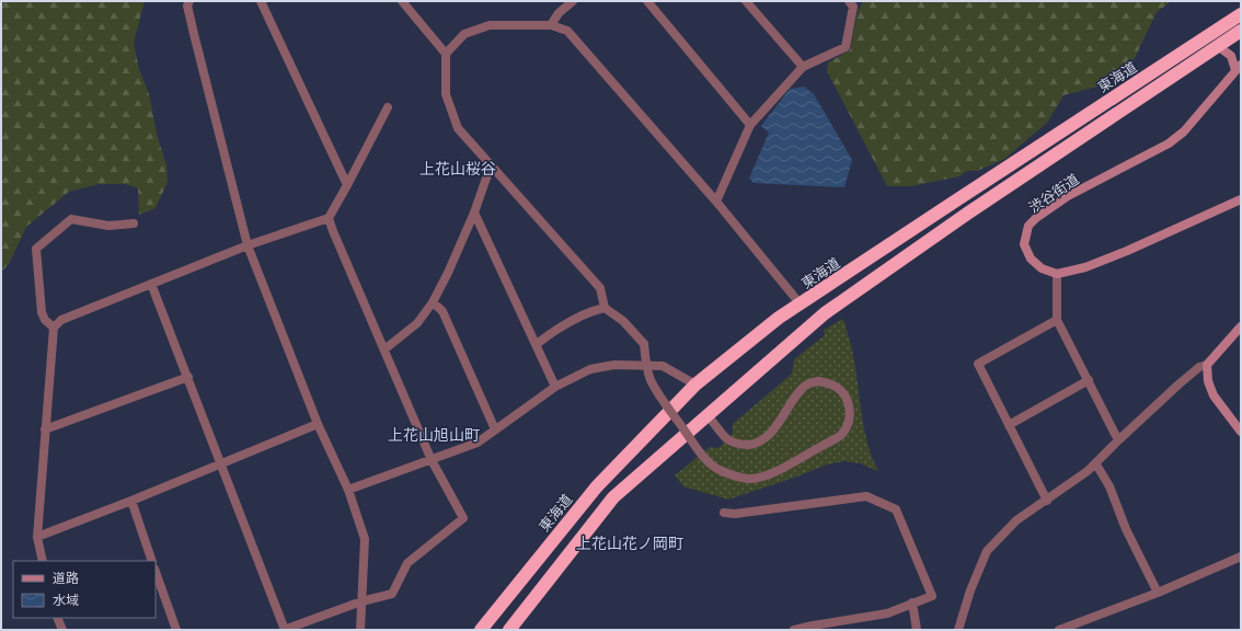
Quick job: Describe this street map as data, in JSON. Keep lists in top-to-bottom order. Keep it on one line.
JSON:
{"streets":{"highway":["東海道"],"main road":["渋谷街道"]},"districts":["上花山桜谷","上花山旭山町","上花山花ノ岡町"],"legend":["道路","水域"]}
